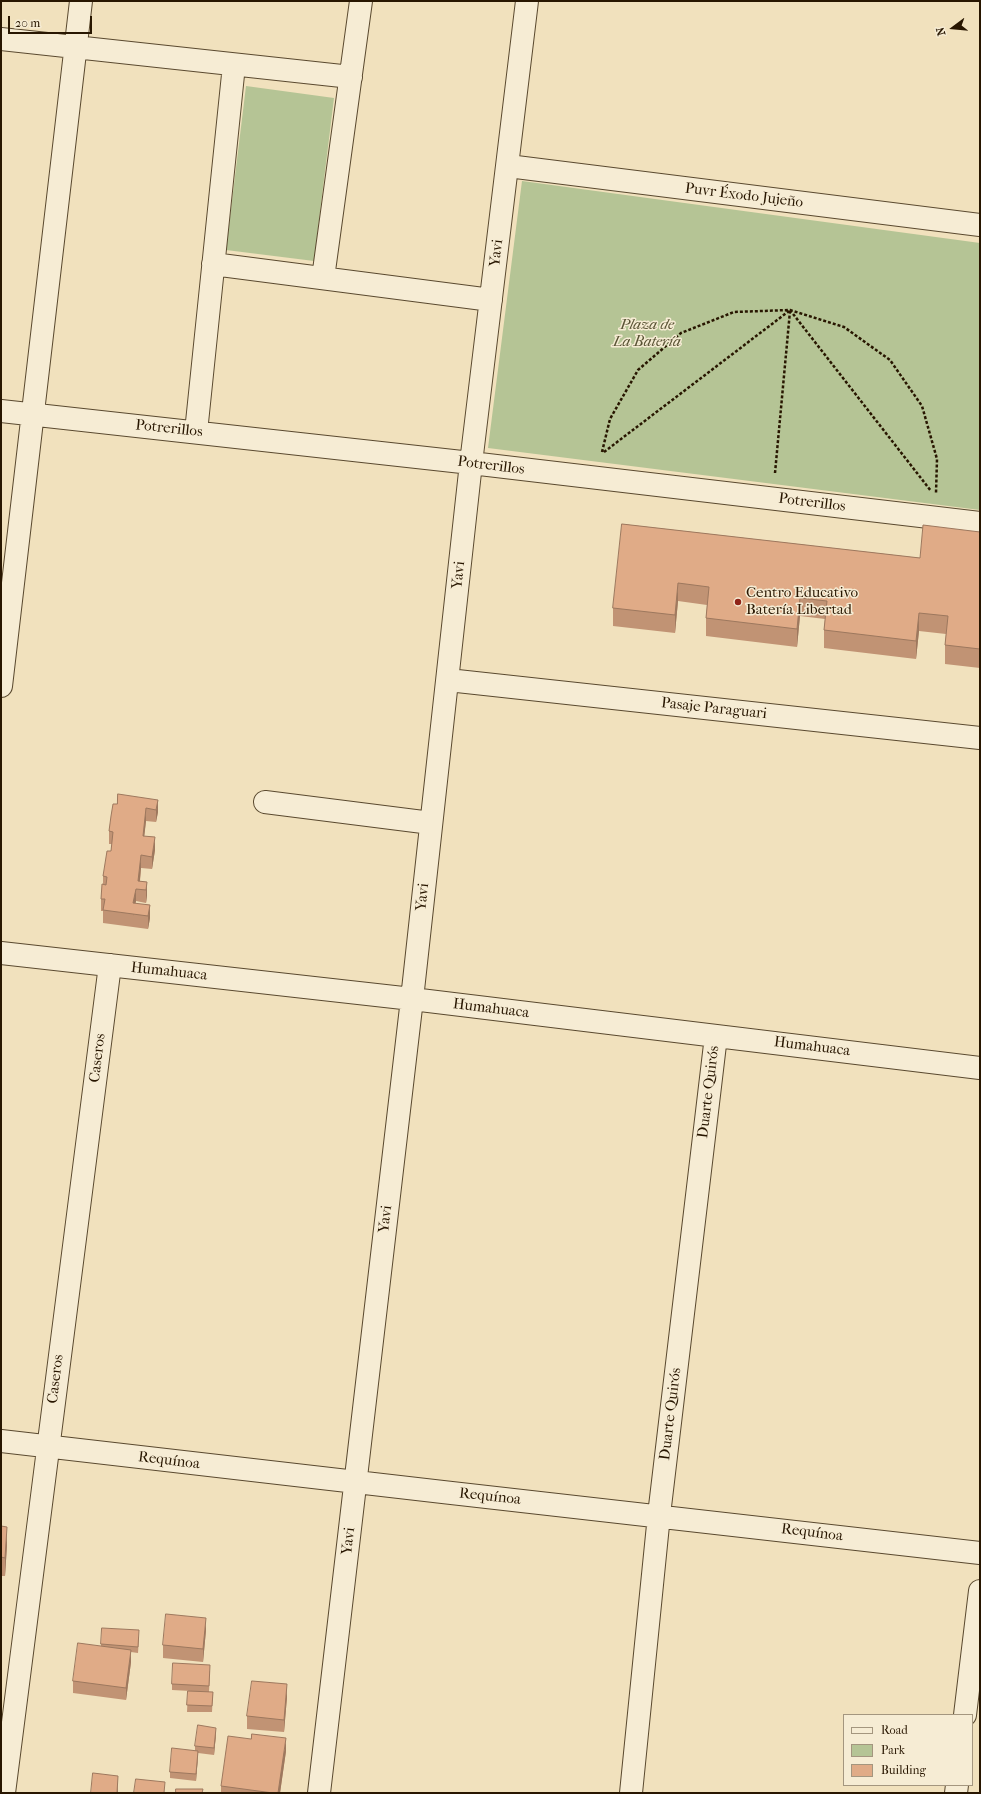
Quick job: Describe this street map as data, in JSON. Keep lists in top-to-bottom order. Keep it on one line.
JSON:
{"streets":{"street":["Puvr Éxodo Jujeño","Yavi","Potrerillos","Pasaje Paraguari","Humahuaca","Caseros","Duarte Quirós","Requínoa"]},"crossings":[["Puvr Éxodo Jujeño","Yavi"],["Yavi","Potrerillos"],["Yavi","Pasaje Paraguari"],["Yavi","Humahuaca"],["Yavi","Requínoa"],["Humahuaca","Caseros"],["Humahuaca","Duarte Quirós"],["Caseros","Requínoa"],["Duarte Quirós","Requínoa"]],"parks":["Plaza de La Batería"],"places":["Centro Educativo Batería Libertad"],"legend":["Road","Park","Building"],"scale_bar":"20 m","north":"left"}
